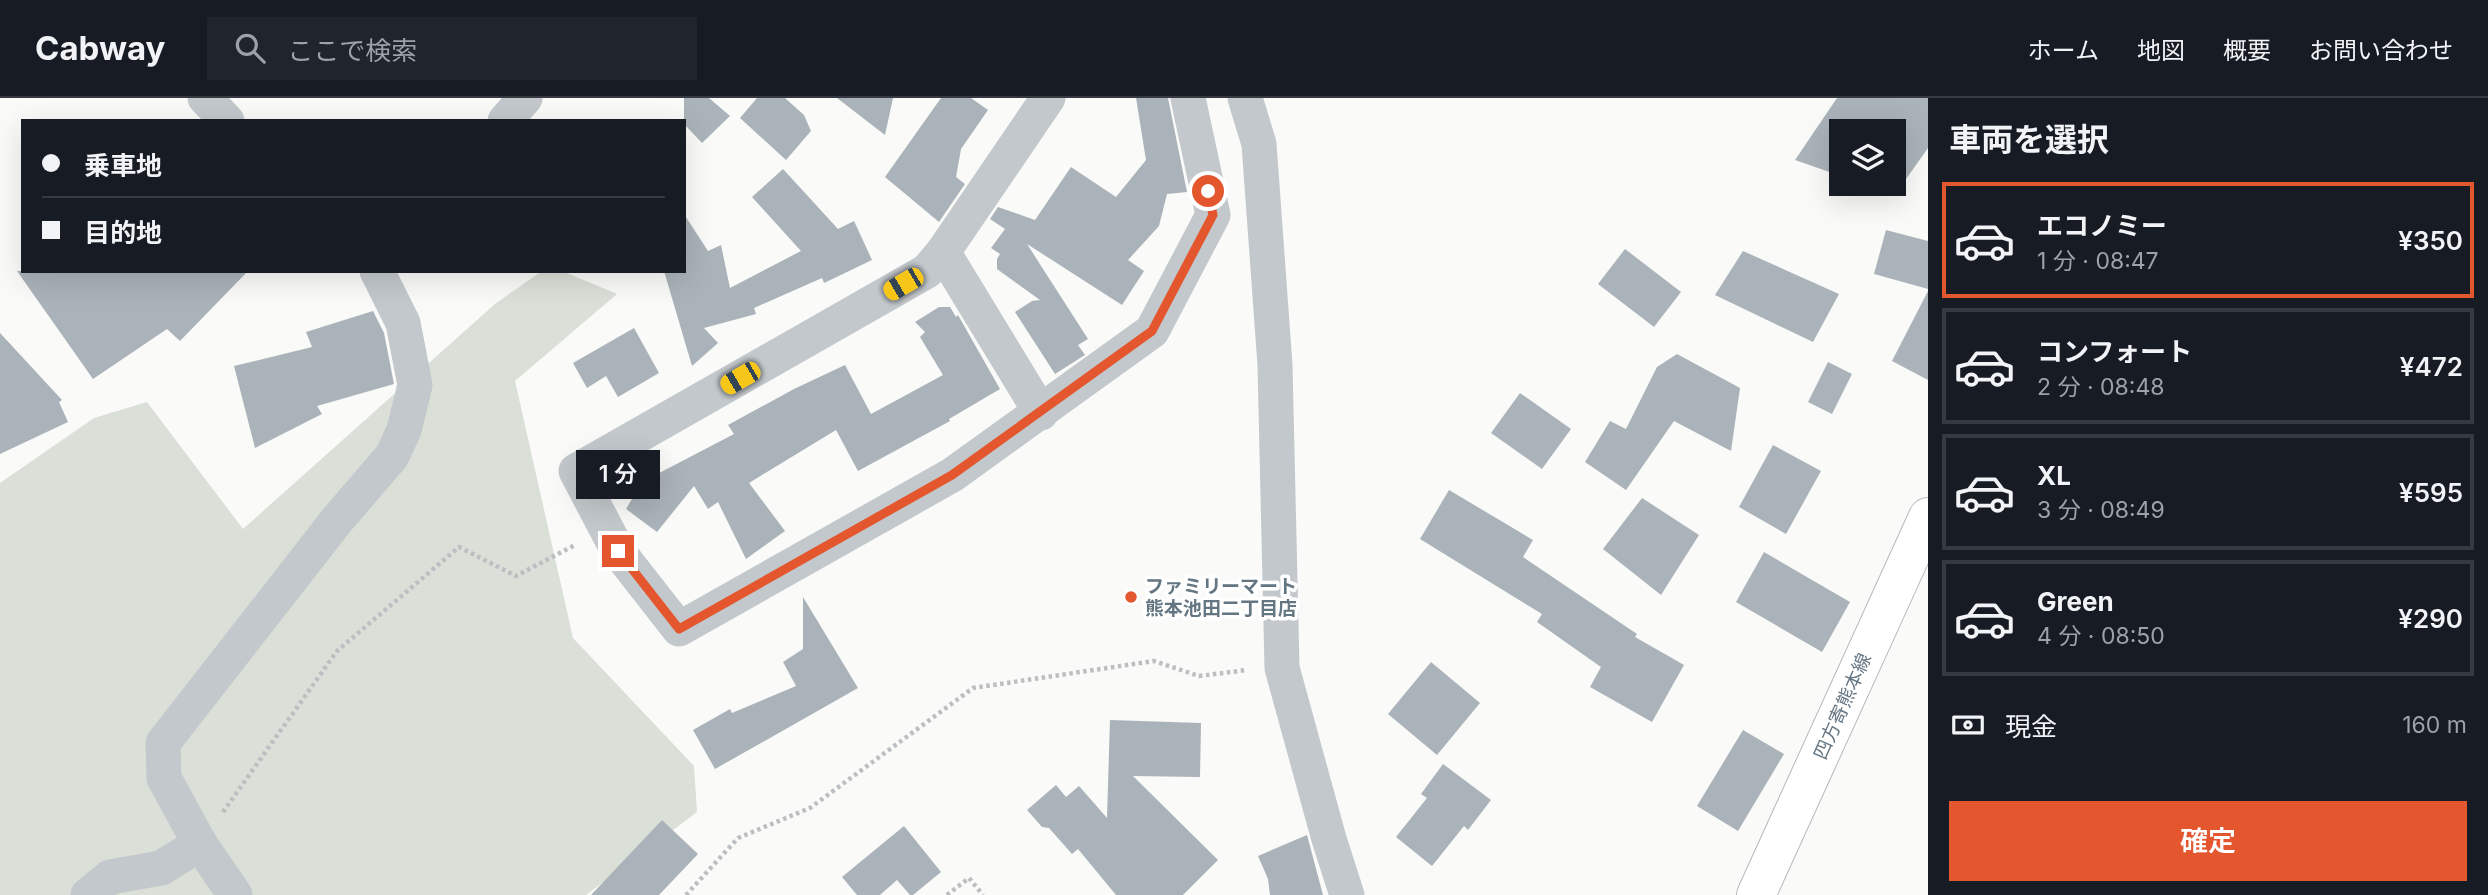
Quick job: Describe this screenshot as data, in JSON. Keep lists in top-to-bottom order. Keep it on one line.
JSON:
{"streets":{"main road":["四方寄熊本線"]},"places":["ファミリーマート 熊本池田二丁目店"],"page":{"header":"Cabway","search":"ここで検索","nav":["ホーム","地図","概要","お問い合わせ"],"heading":"車両を選択","banner":["乗車地","目的地"],"list":[{"name":"エコノミー","note":"1 分 · 08:47","value":"¥350"},{"name":"コンフォート","note":"2 分 · 08:48","value":"¥472"},{"name":"XL","note":"3 分 · 08:49","value":"¥595"},{"name":"Green","note":"4 分 · 08:50","value":"¥290"}],"bubble":"1 分","pay":["現金","160 m"],"buttons":"確定"}}
